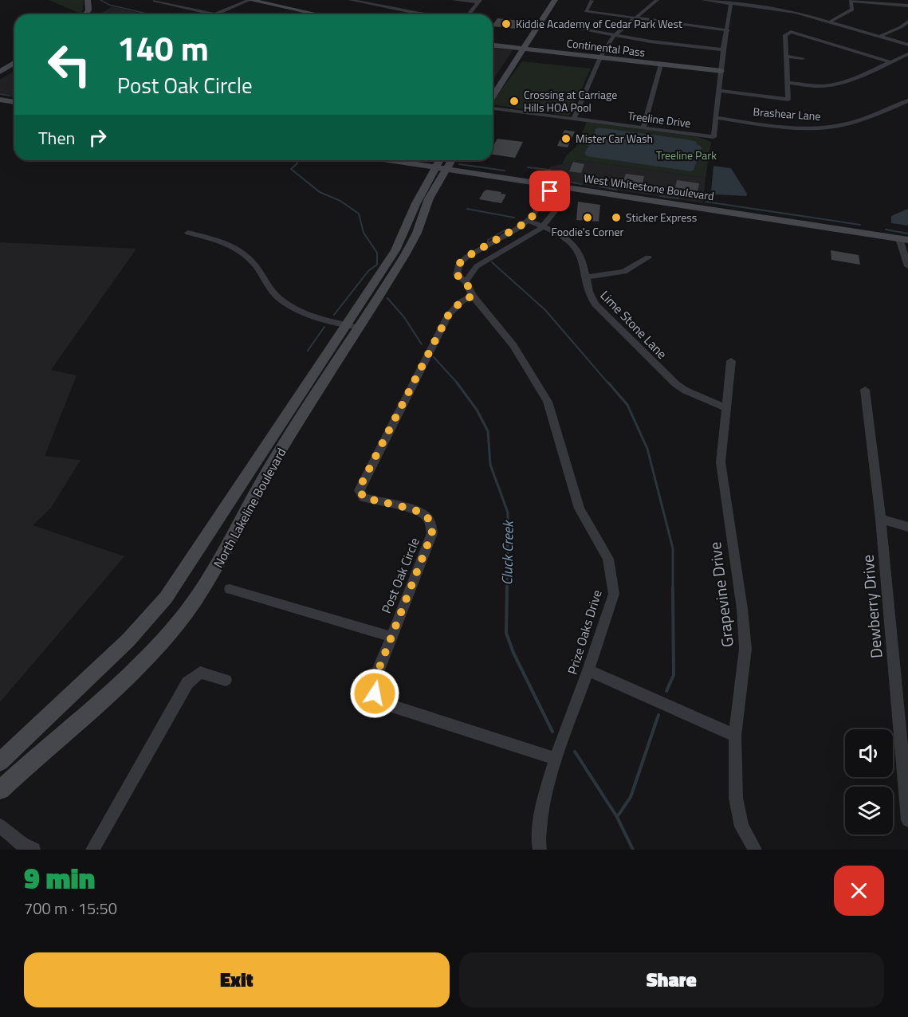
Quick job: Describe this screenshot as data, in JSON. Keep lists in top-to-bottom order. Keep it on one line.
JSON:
{"streets":{"main road":["Continental Pass","West Whitestone Boulevard","North Lakeline Boulevard"],"street":["Brashear Lane","Treeline Drive","Lime Stone Lane","Post Oak Circle","Grapevine Drive","Dewberry Drive","Prize Oaks Drive"]},"crossings":[["Brashear Lane","Treeline Drive"],["West Whitestone Boulevard","North Lakeline Boulevard"],["West Whitestone Boulevard","Prize Oaks Drive"],["Lime Stone Lane","Grapevine Drive"],["Lime Stone Lane","Prize Oaks Drive"],["Post Oak Circle","Prize Oaks Drive"]],"water":["Cluck Creek"],"parks":["Treeline Park"],"places":["Kiddie Academy of Cedar Park West","Crossing at Carriage Hills HOA Pool","Mister Car Wash","Foodie's Corner","Sticker Express"],"page":{"turn":["140 m","Post Oak Circle"],"then":"Then","heading":["9 min","700 m · 15:50"],"buttons":["Exit","Share"]}}
